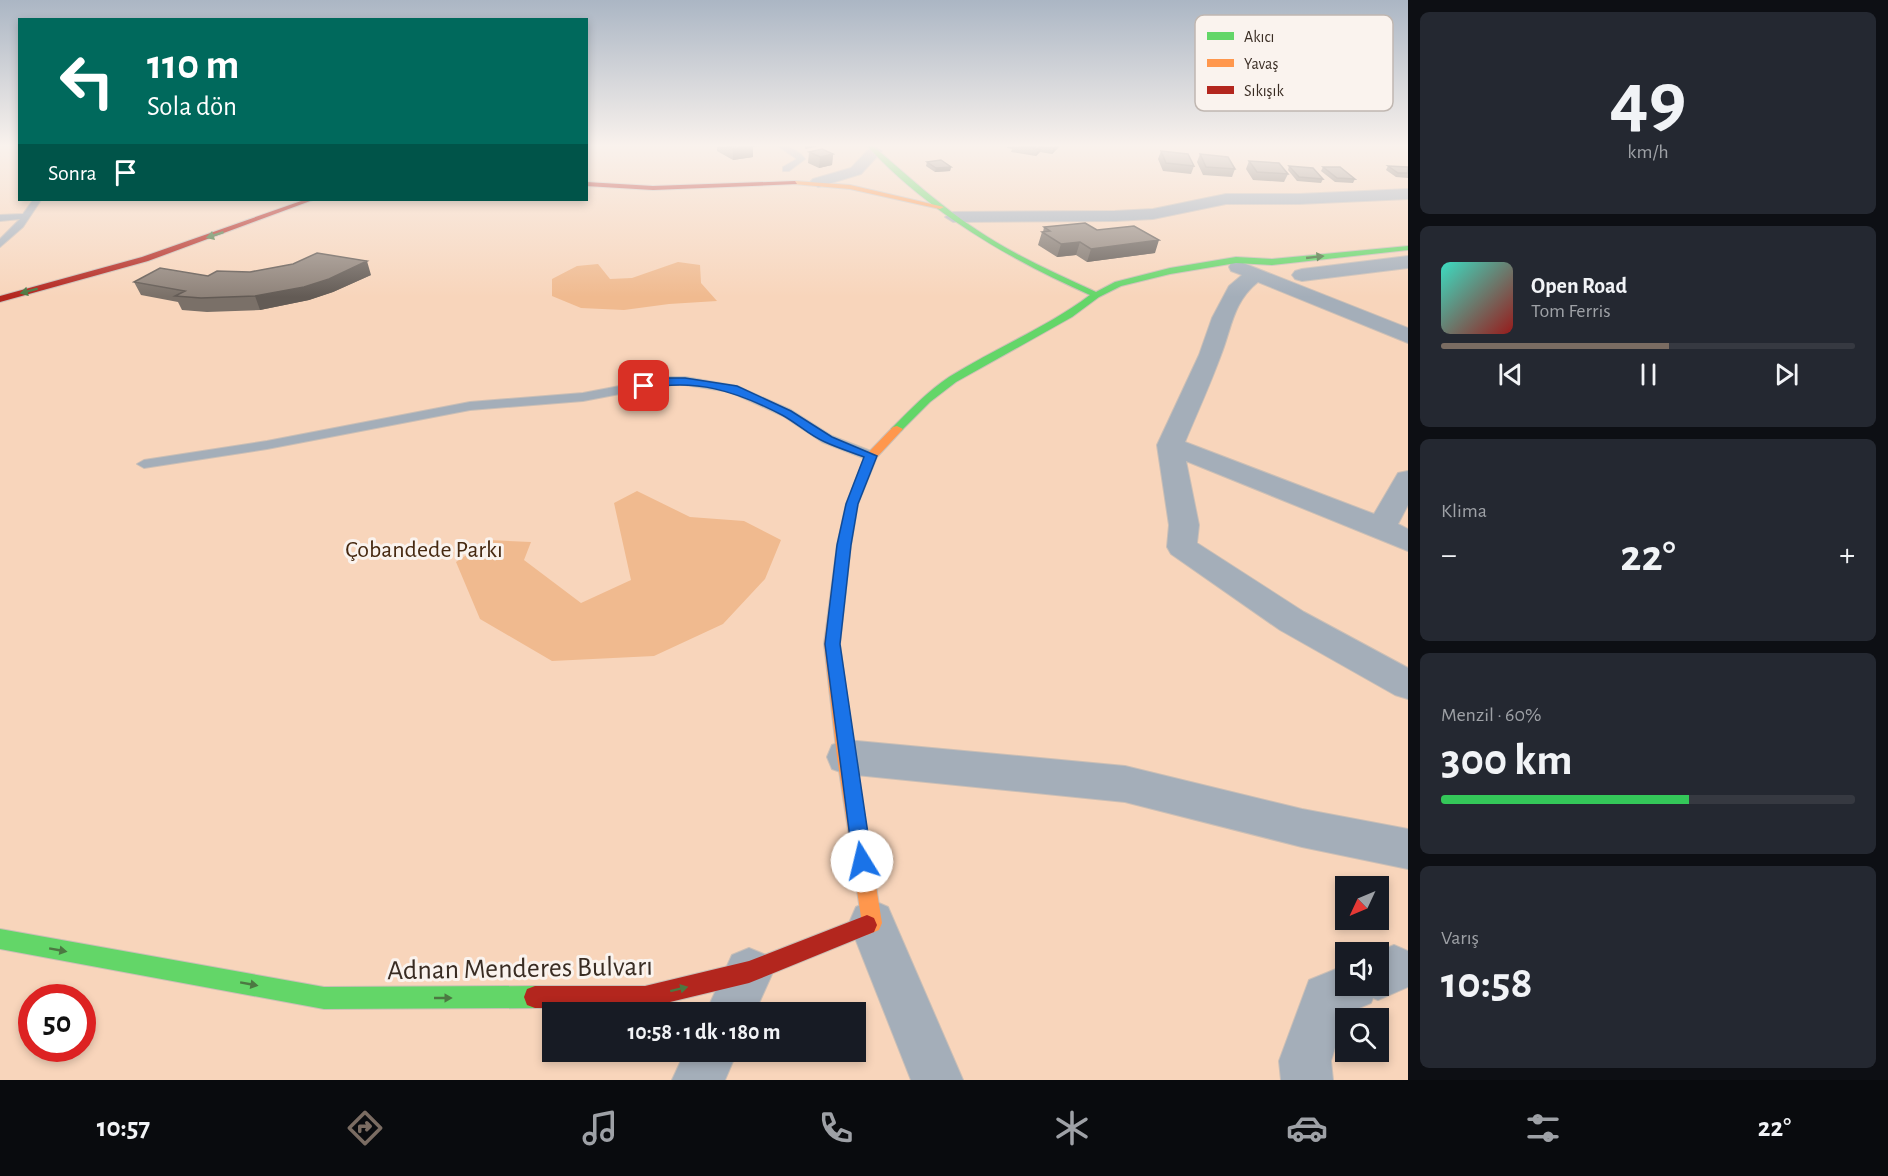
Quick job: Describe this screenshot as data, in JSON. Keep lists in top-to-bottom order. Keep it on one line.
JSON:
{"streets":{"main road":["Adnan Menderes Bulvarı"]},"one_way":["Adnan Menderes Bulvarı"],"parks":["Çobandede Parkı"],"legend":["Akıcı","Yavaş","Sıkışık"],"north":"bottom left","page":{"tile":[["49","km/h"],"Klima",["Menzil · 60%","300 km"],["Varış","10:58"]],"turn":["110 m","Sola dön"],"then":"Sonra","song":["Open Road","Tom Ferris"],"heat":["−","22°","+"],"limit":"50","trip":"10:58 · 1 dk · 180 m","tabs":["10:57","22°"]}}
